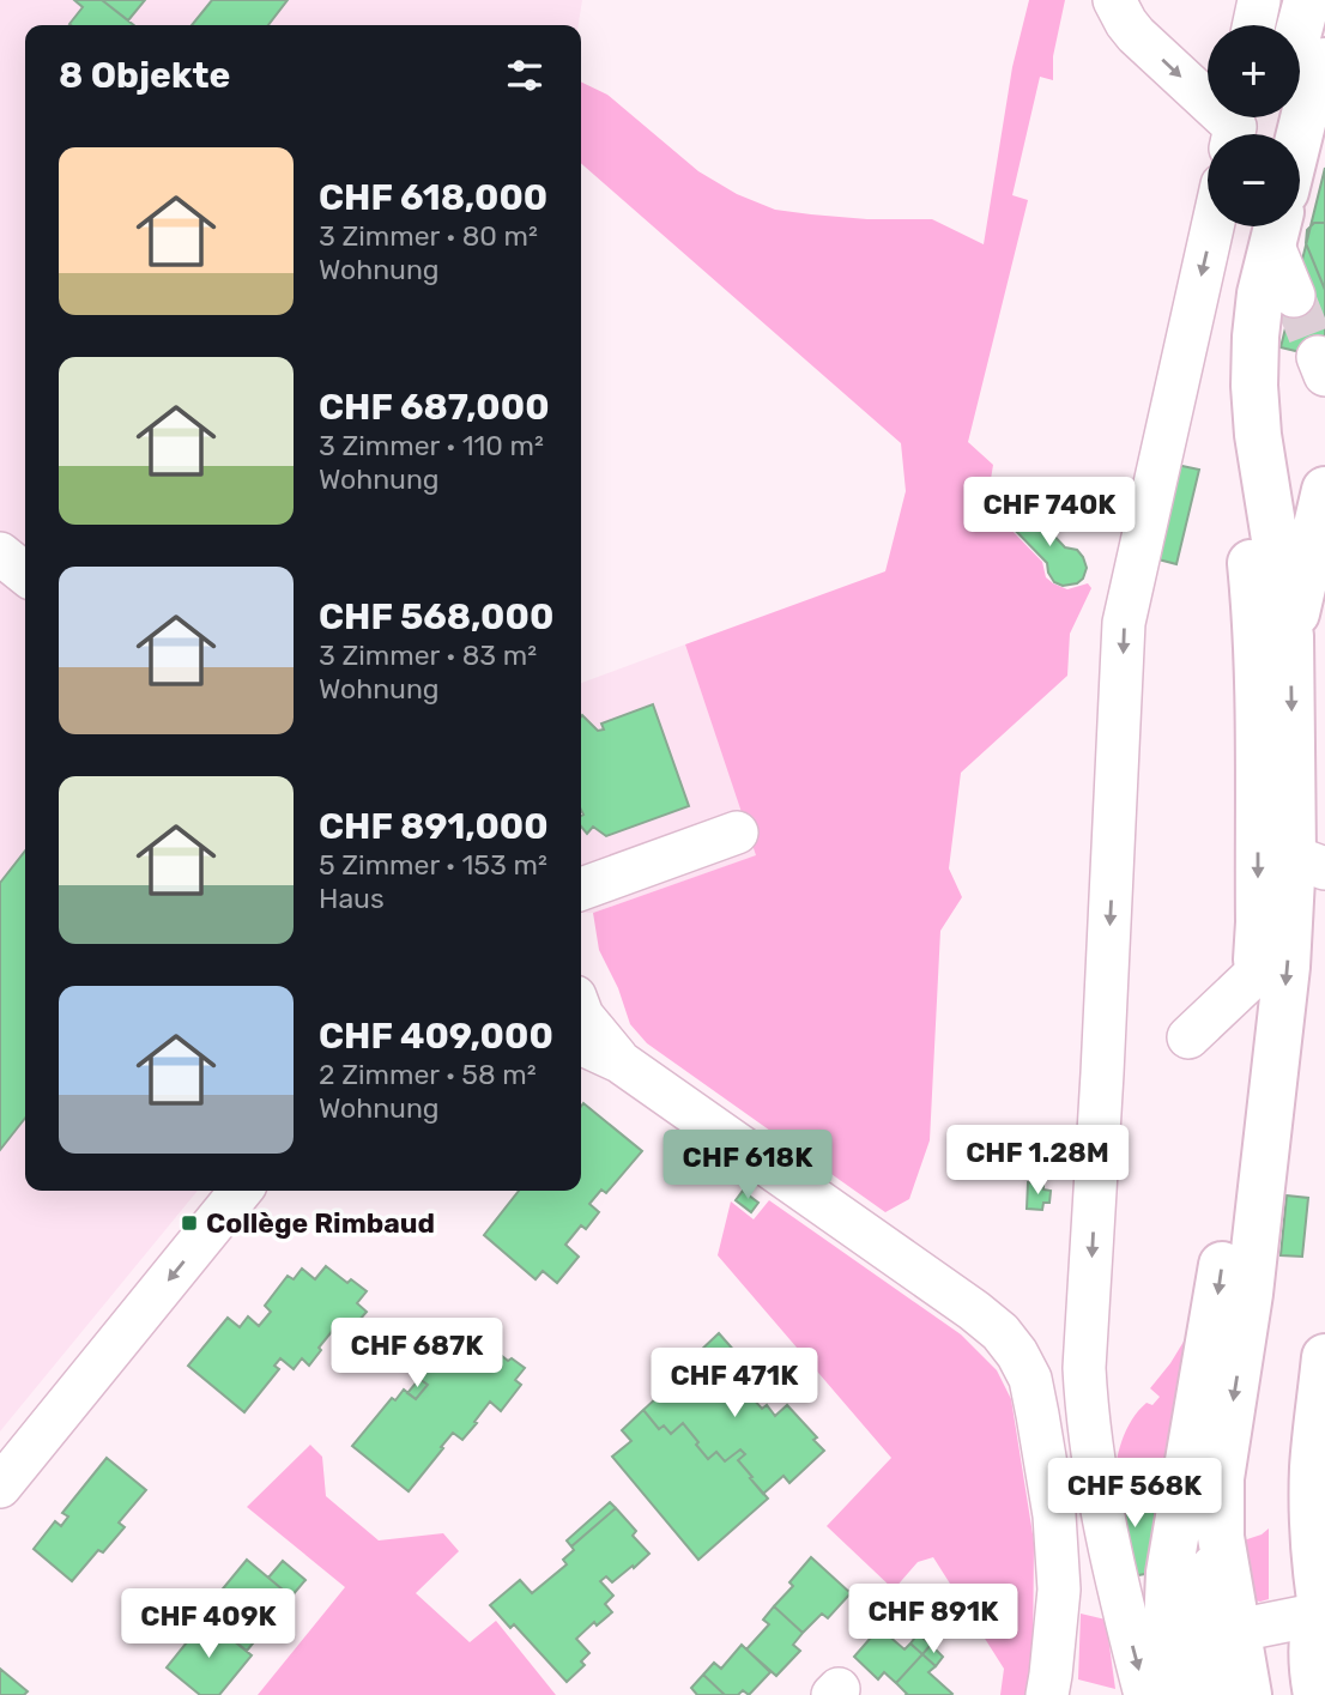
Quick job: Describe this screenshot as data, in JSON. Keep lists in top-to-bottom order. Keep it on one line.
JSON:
{"places":{"transit":["Collège Rimbaud"]},"page":{"map_buttons":["+","−"],"heading":"8 Objekte","list":[{"name":"CHF 618,000","note":"3 Zimmer · 80 m² · Wohnung"},{"name":"CHF 687,000","note":"3 Zimmer · 110 m² · Wohnung"},{"name":"CHF 568,000","note":"3 Zimmer · 83 m² · Wohnung"},{"name":"CHF 891,000","note":"5 Zimmer · 153 m² · Haus"},{"name":"CHF 409,000","note":"2 Zimmer · 58 m² · Wohnung"}],"price":["CHF 740K","CHF 1.28M","CHF 618K","CHF 687K","CHF 471K","CHF 568K","CHF 891K","CHF 409K"]}}
